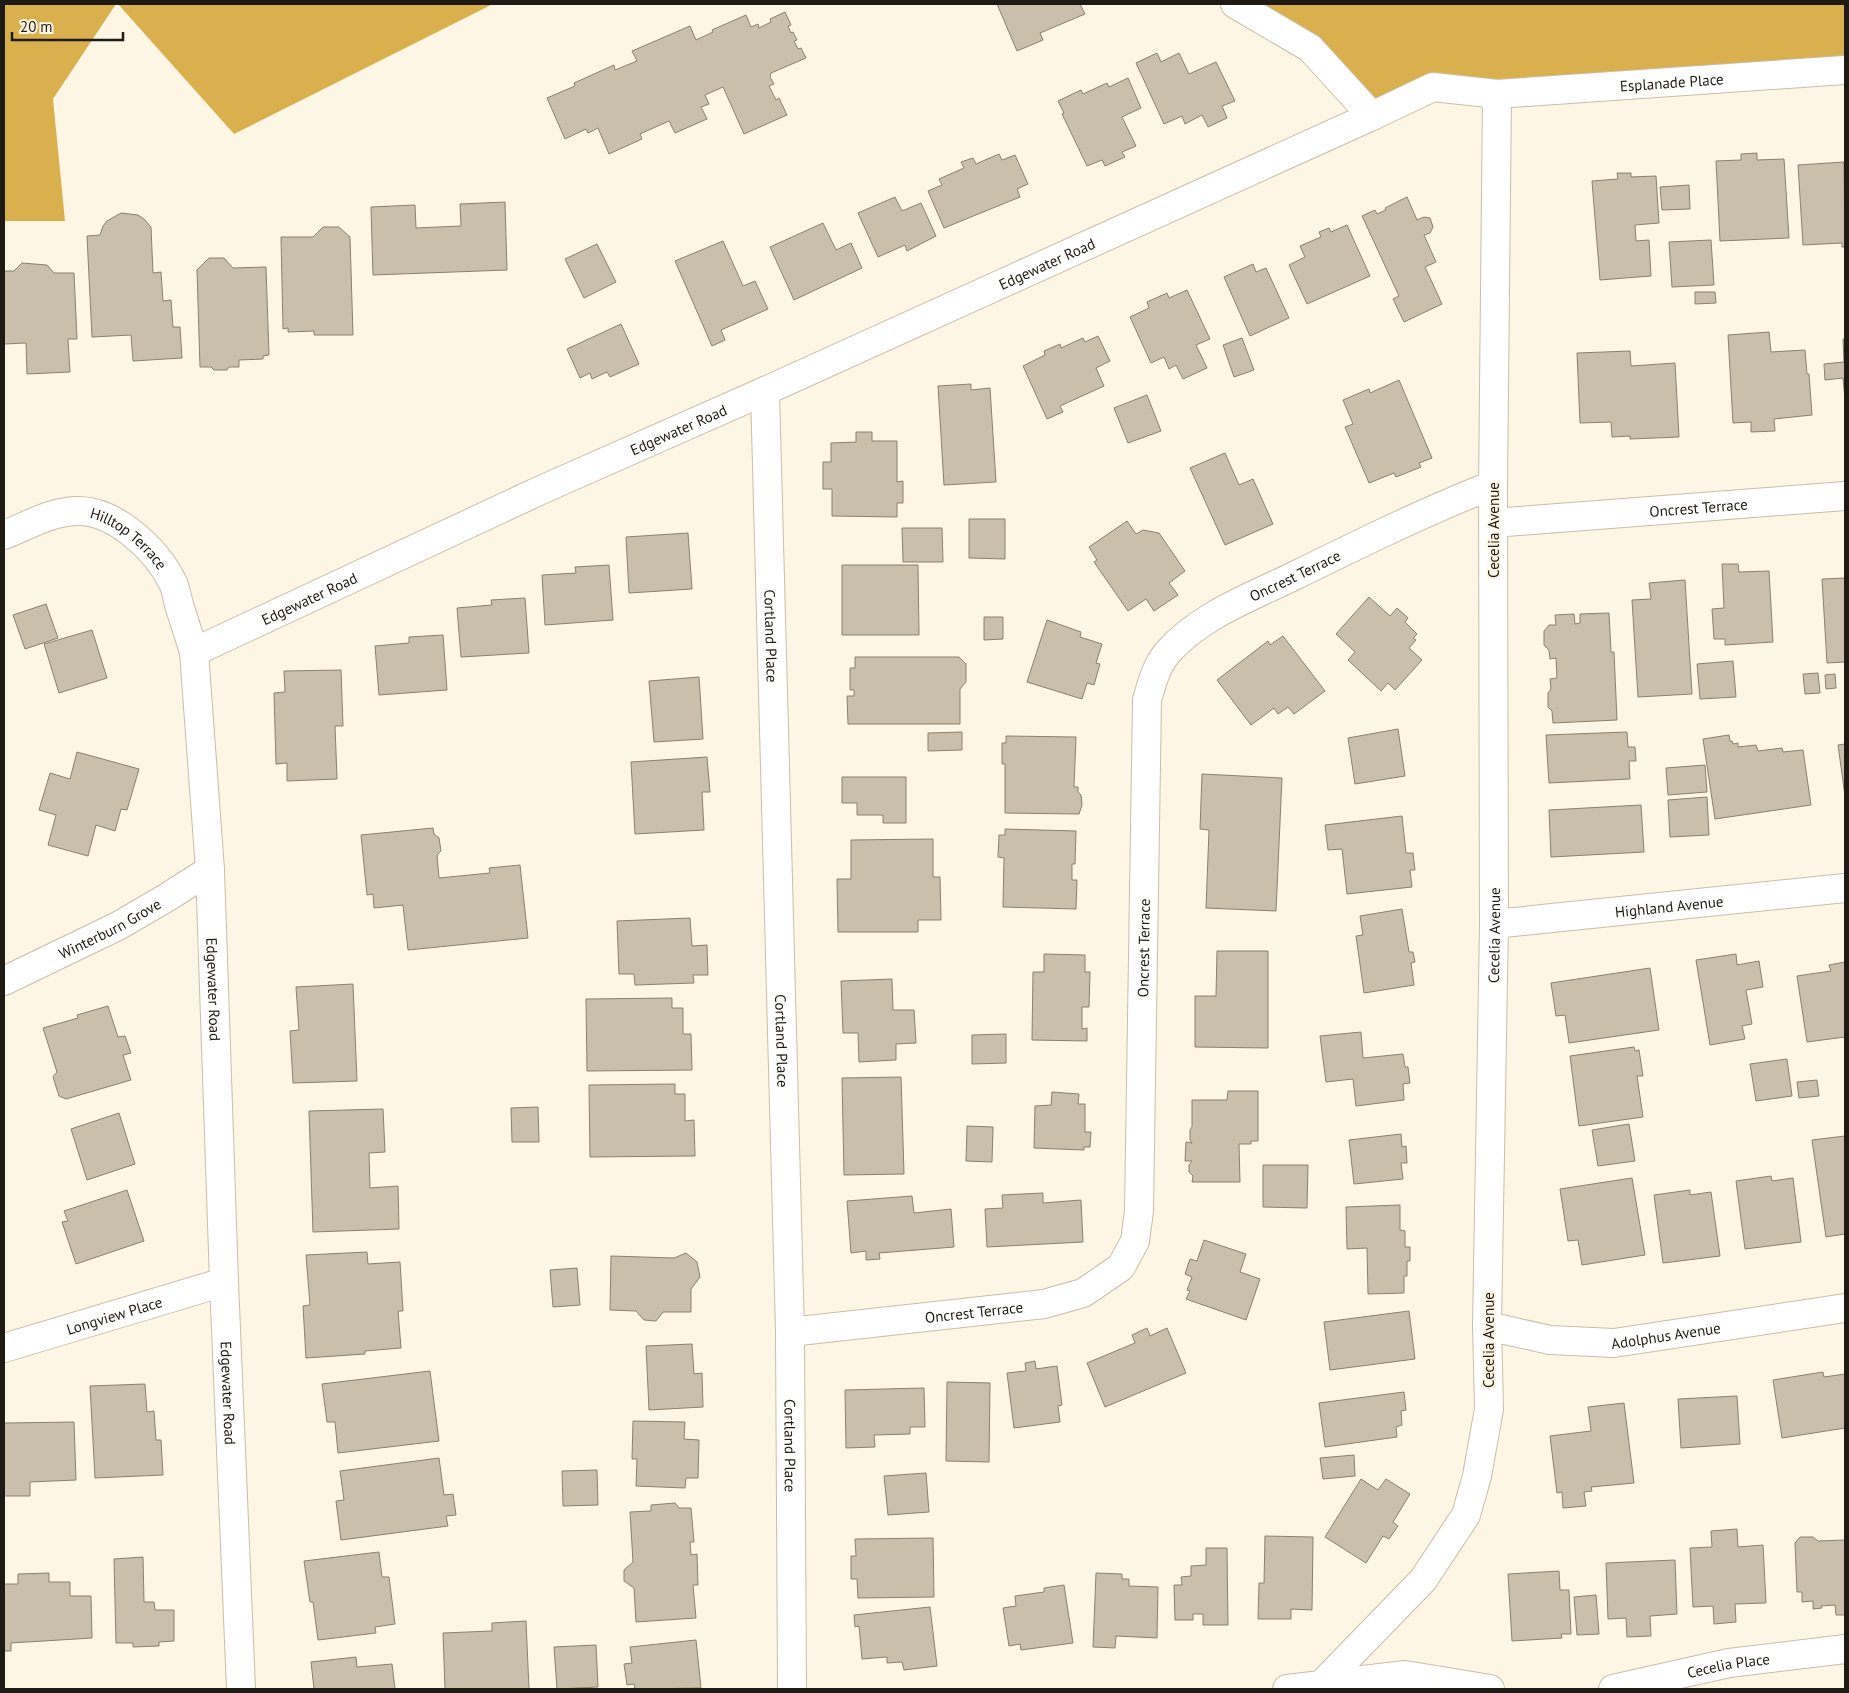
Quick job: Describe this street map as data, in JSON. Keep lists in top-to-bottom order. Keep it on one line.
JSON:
{"streets":{"street":["Esplanade Place","Edgewater Road","Oncrest Terrace","Cecelia Avenue","Hilltop Terrace","Cortland Place","Highland Avenue","Winterburn Grove","Longview Place","Adolphus Avenue","Cecelia Place"]},"crossings":[["Esplanade Place","Edgewater Road"],["Esplanade Place","Cecelia Avenue"],["Edgewater Road","Cecelia Avenue"],["Edgewater Road","Hilltop Terrace"],["Edgewater Road","Cortland Place"],["Edgewater Road","Winterburn Grove"],["Edgewater Road","Longview Place"],["Oncrest Terrace","Cecelia Avenue"],["Oncrest Terrace","Cortland Place"],["Cecelia Avenue","Highland Avenue"],["Cecelia Avenue","Adolphus Avenue"]],"scale_bar":"20 m"}
